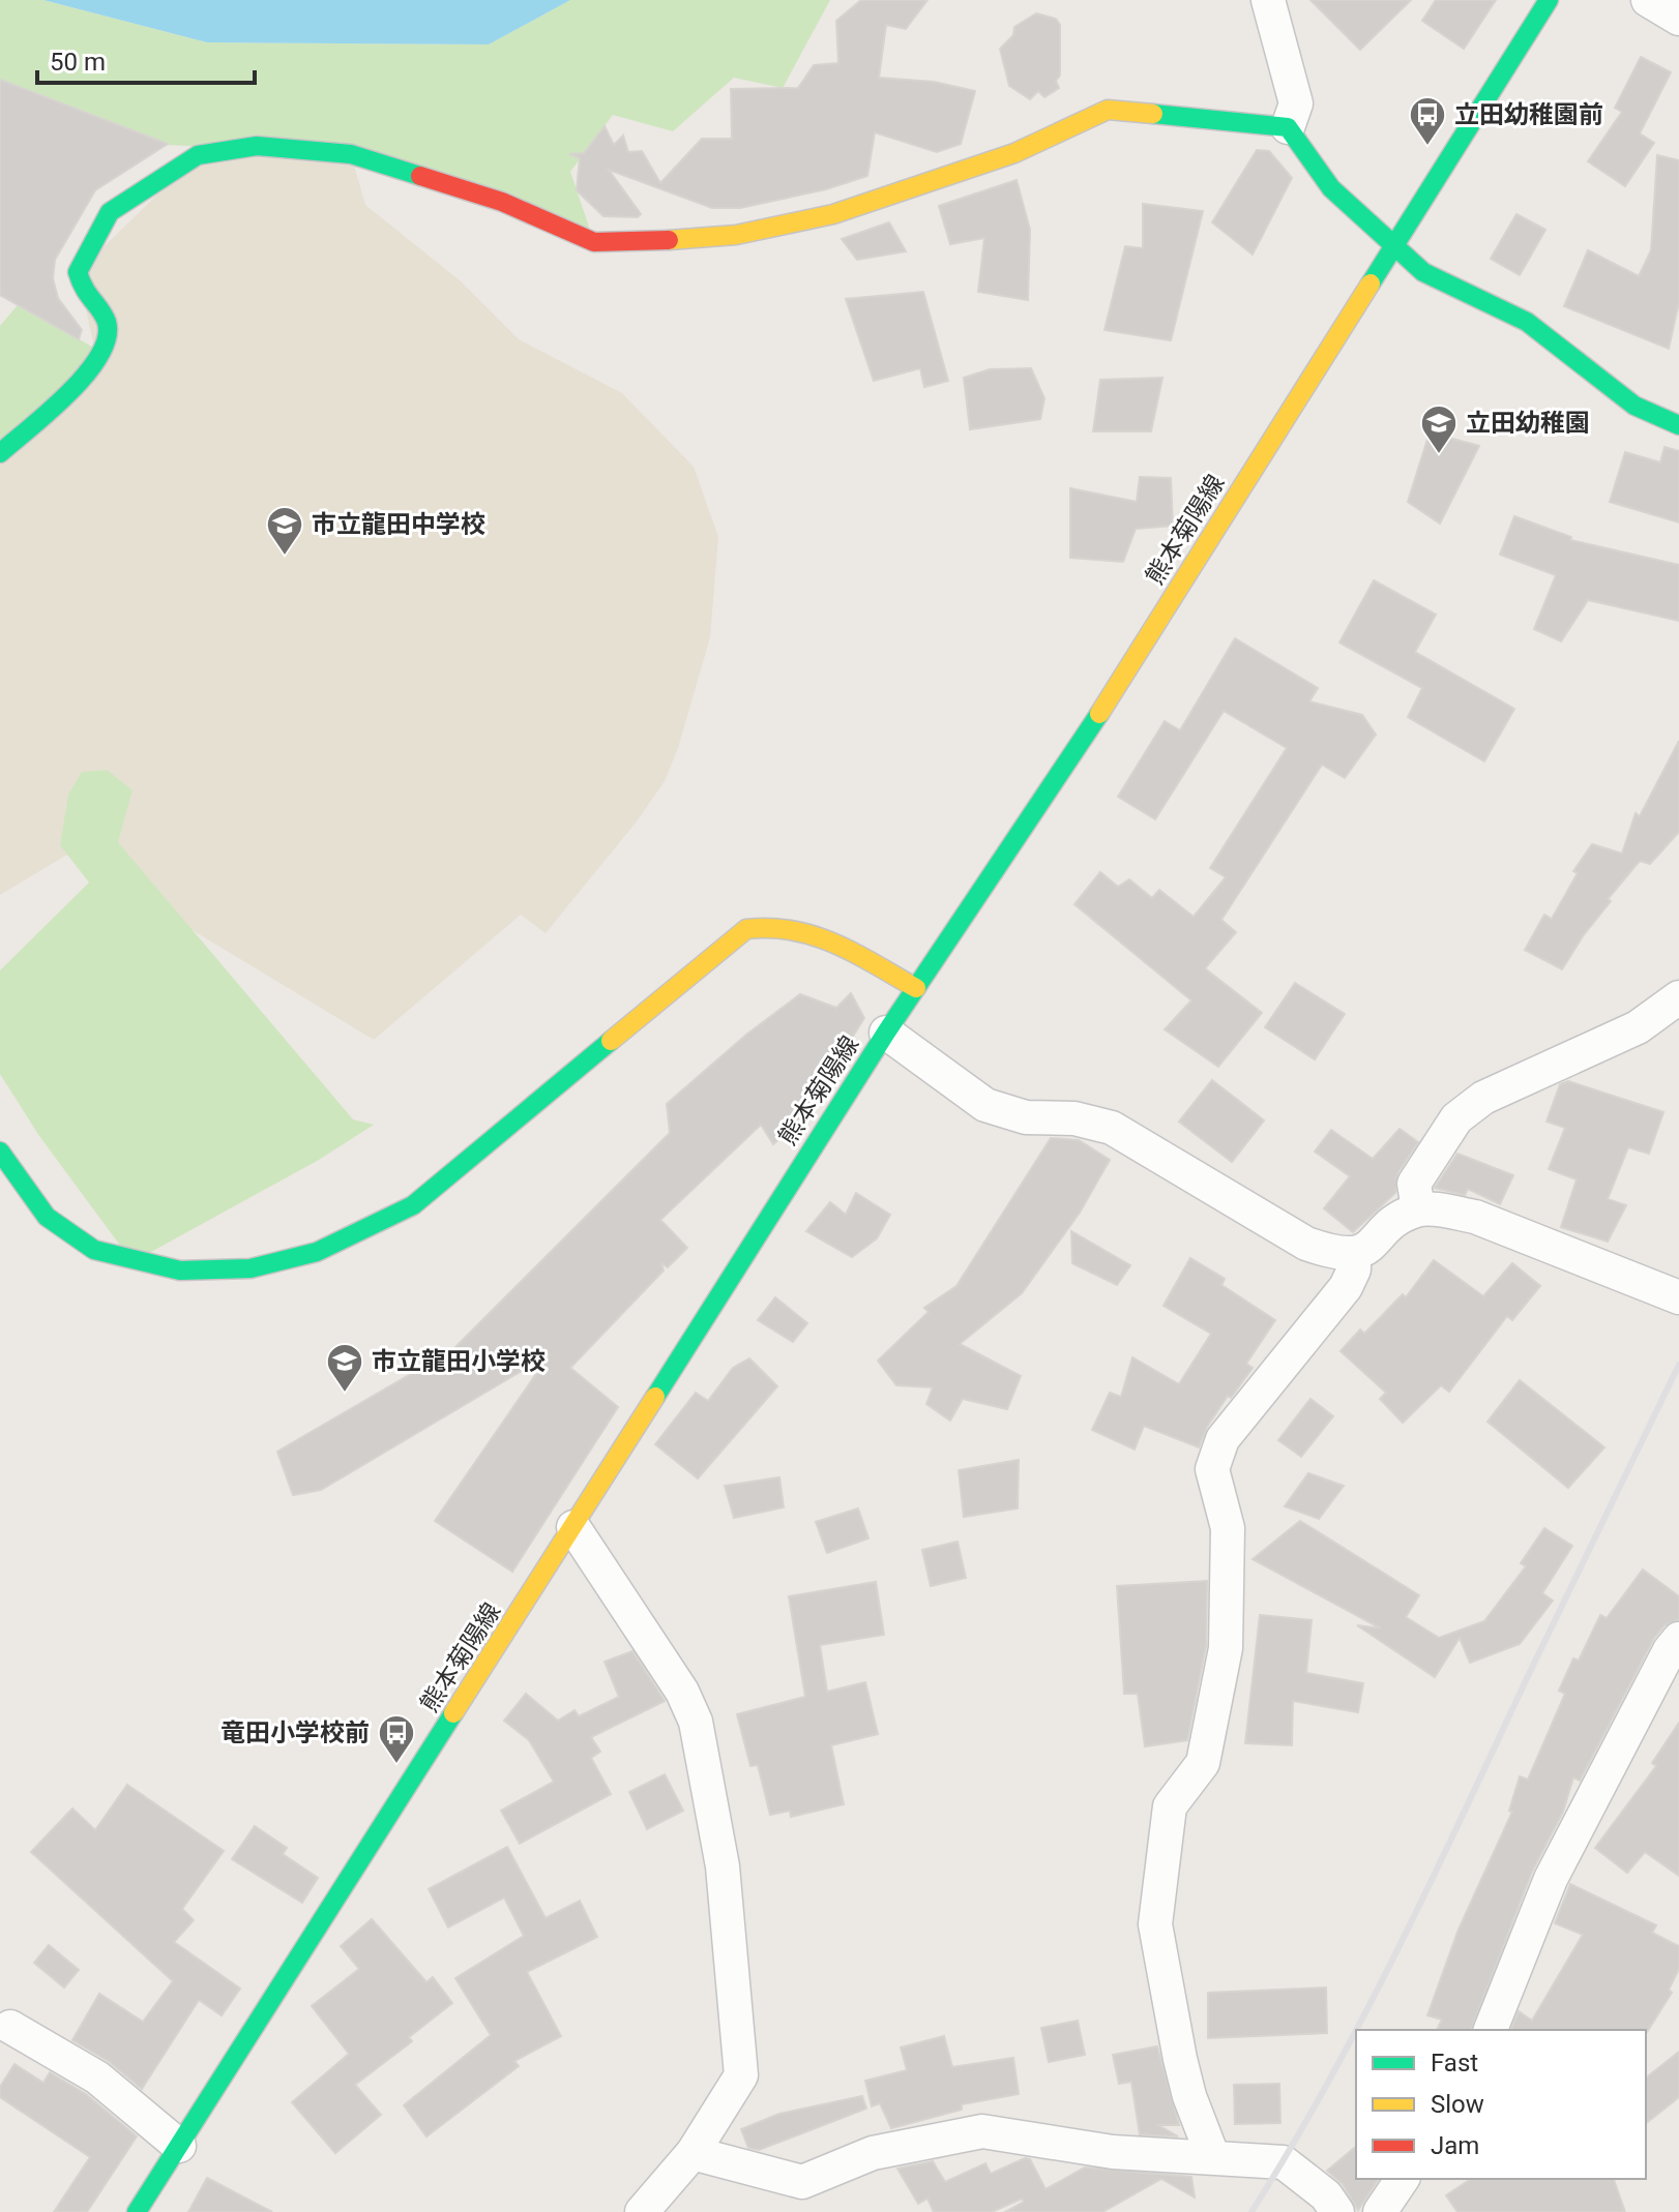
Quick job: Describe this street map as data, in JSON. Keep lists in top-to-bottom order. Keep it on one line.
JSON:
{"streets":{"street":["熊本菊陽線"]},"places":{"bus stop":["立田幼稚園前","竜田小学校前"],"school or university":["立田幼稚園","市立龍田中学校","市立龍田小学校"]},"legend":["Fast","Slow","Jam"],"scale_bar":"50 m"}
